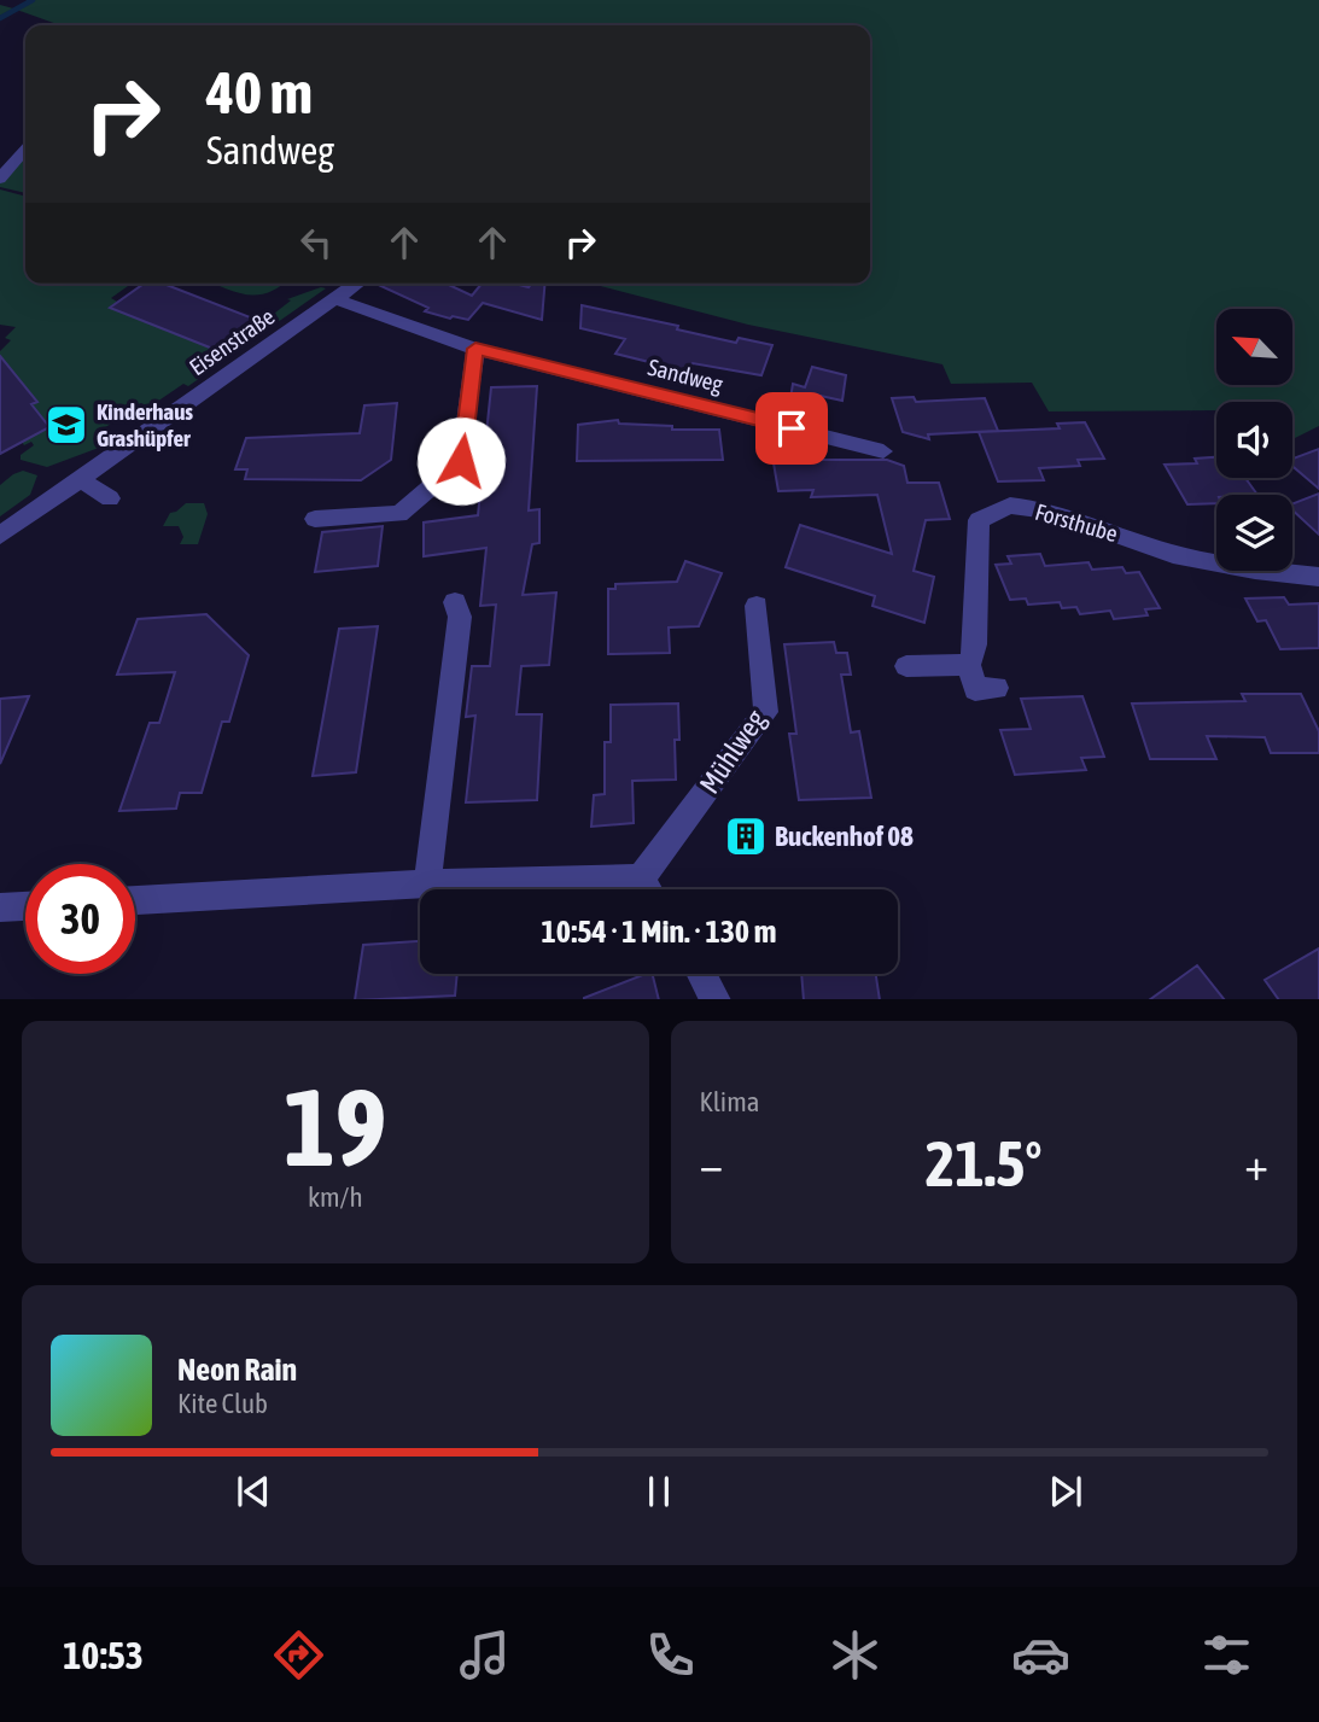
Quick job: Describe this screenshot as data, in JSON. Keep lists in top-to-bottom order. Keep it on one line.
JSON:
{"streets":{"street":["Eisenstraße","Sandweg","Forsthube","Mühlweg"]},"crossings":[["Eisenstraße","Sandweg"]],"places":{"school or university":["Kinderhaus Grashüpfer"],"building":["Buckenhof 08"]},"north":"top left","page":{"turn":["40 m","Sandweg"],"limit":"30","trip":"10:54 · 1 Min. · 130 m","tile":[["19","km/h"],"Klima"],"heat":["−","21.5°","+"],"song":["Neon Rain","Kite Club"],"tabs":"10:53"}}
